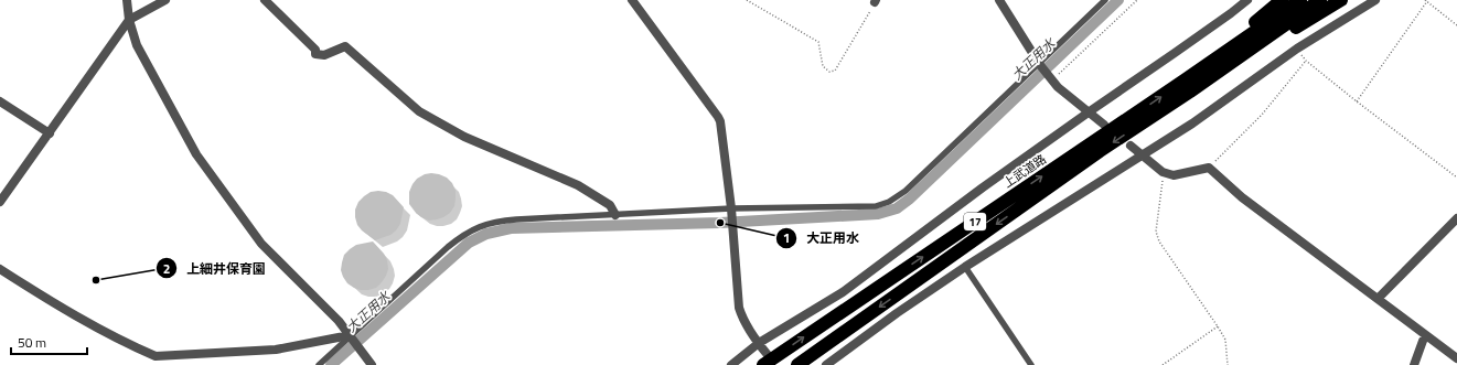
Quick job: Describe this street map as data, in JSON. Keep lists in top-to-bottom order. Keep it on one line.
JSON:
{"streets":{"highway":["上武道路","17"]},"crossings":[["上武道路","17"]],"water":["大正用水"],"places":["大正用水","上細井保育園"],"scale_bar":"50 m"}
